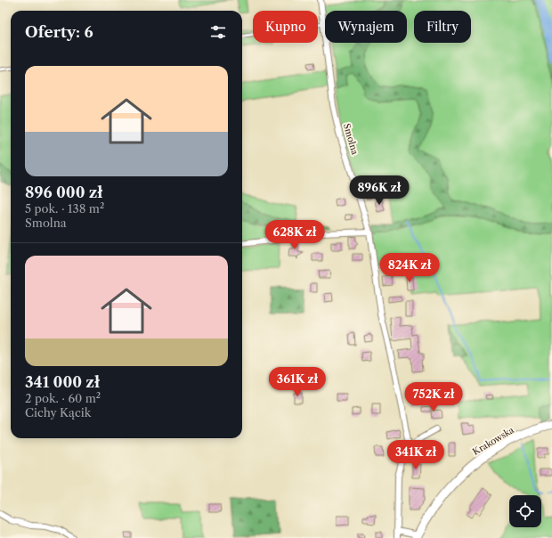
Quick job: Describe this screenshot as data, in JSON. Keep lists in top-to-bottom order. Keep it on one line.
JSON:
{"streets":{"main road":["Krakowska"],"street":["Smolna"]},"page":{"chip":["Kupno","Wynajem","Filtry"],"heading":"Oferty: 6","list":[{"name":"896 000 zł","note":"5 pok. · 138 m² · Smolna"},{"name":"341 000 zł","note":"2 pok. · 60 m² · Cichy Kącik"}],"price":["896K zł","628K zł","824K zł","361K zł","752K zł","341K zł"]}}
